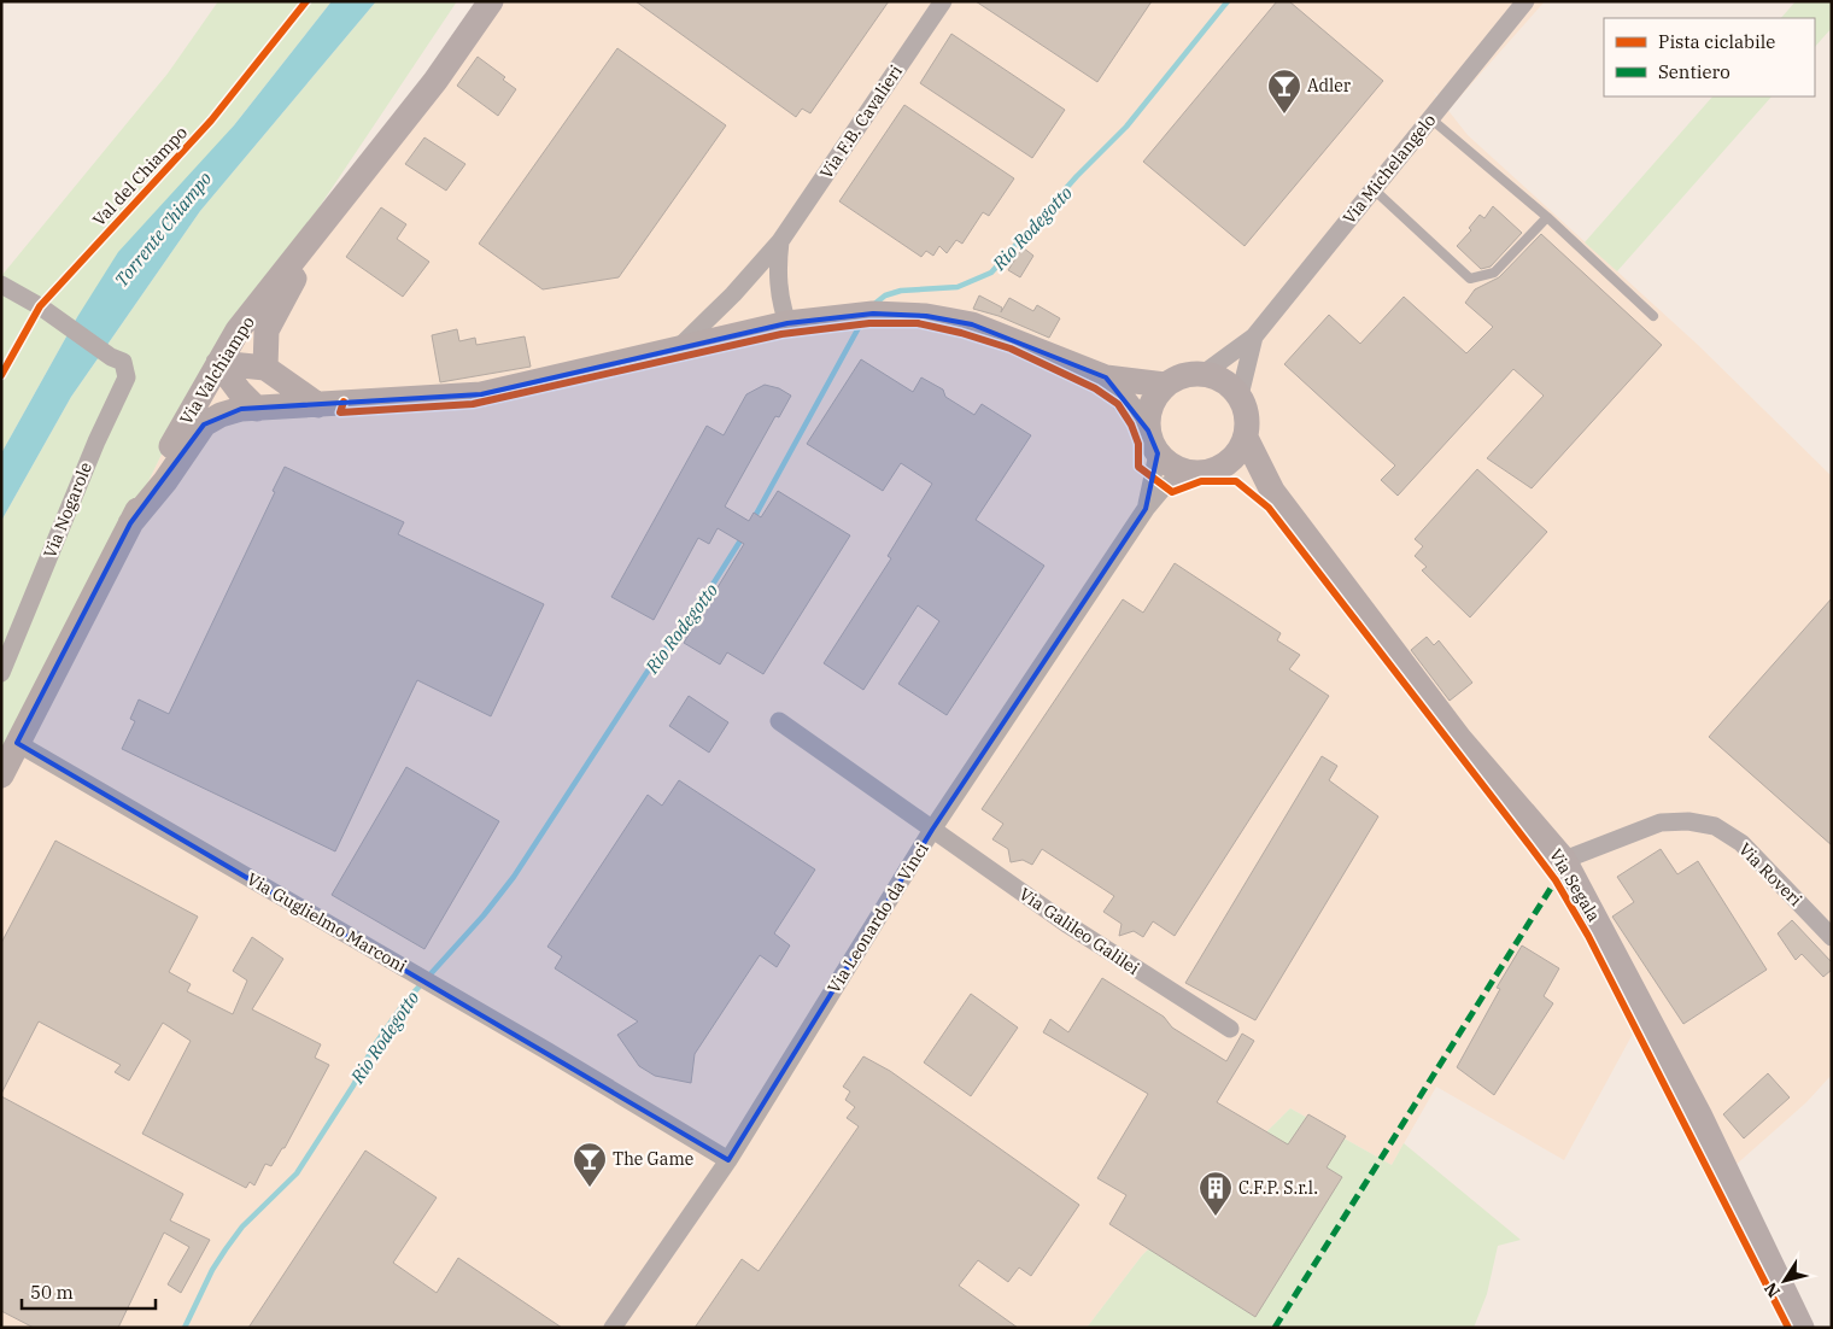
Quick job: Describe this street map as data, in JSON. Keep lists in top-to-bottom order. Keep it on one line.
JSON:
{"streets":{"street":["Via F.B. Cavalieri","Via Michelangelo","Via Valchiampo","Via Nogarole","Via Roveri","Via Segala","Via Leonardo da Vinci","Via Guglielmo Marconi","Via Galileo Galilei"],"cycle path":["Val del Chiampo"]},"crossings":[["Via Michelangelo","Via Segala"],["Via Michelangelo","Via Leonardo da Vinci"],["Via Valchiampo","Via Guglielmo Marconi"],["Via Roveri","Via Segala"],["Via Segala","Via Leonardo da Vinci"],["Via Leonardo da Vinci","Via Guglielmo Marconi"],["Via Leonardo da Vinci","Via Galileo Galilei"]],"water":["Rio Rodegotto","Torrente Chiampo"],"places":{"bar":["Adler","The Game"],"building":["C.F.P. S.r.l."]},"legend":["Pista ciclabile","Sentiero"],"scale_bar":"50 m","north":"bottom left"}
